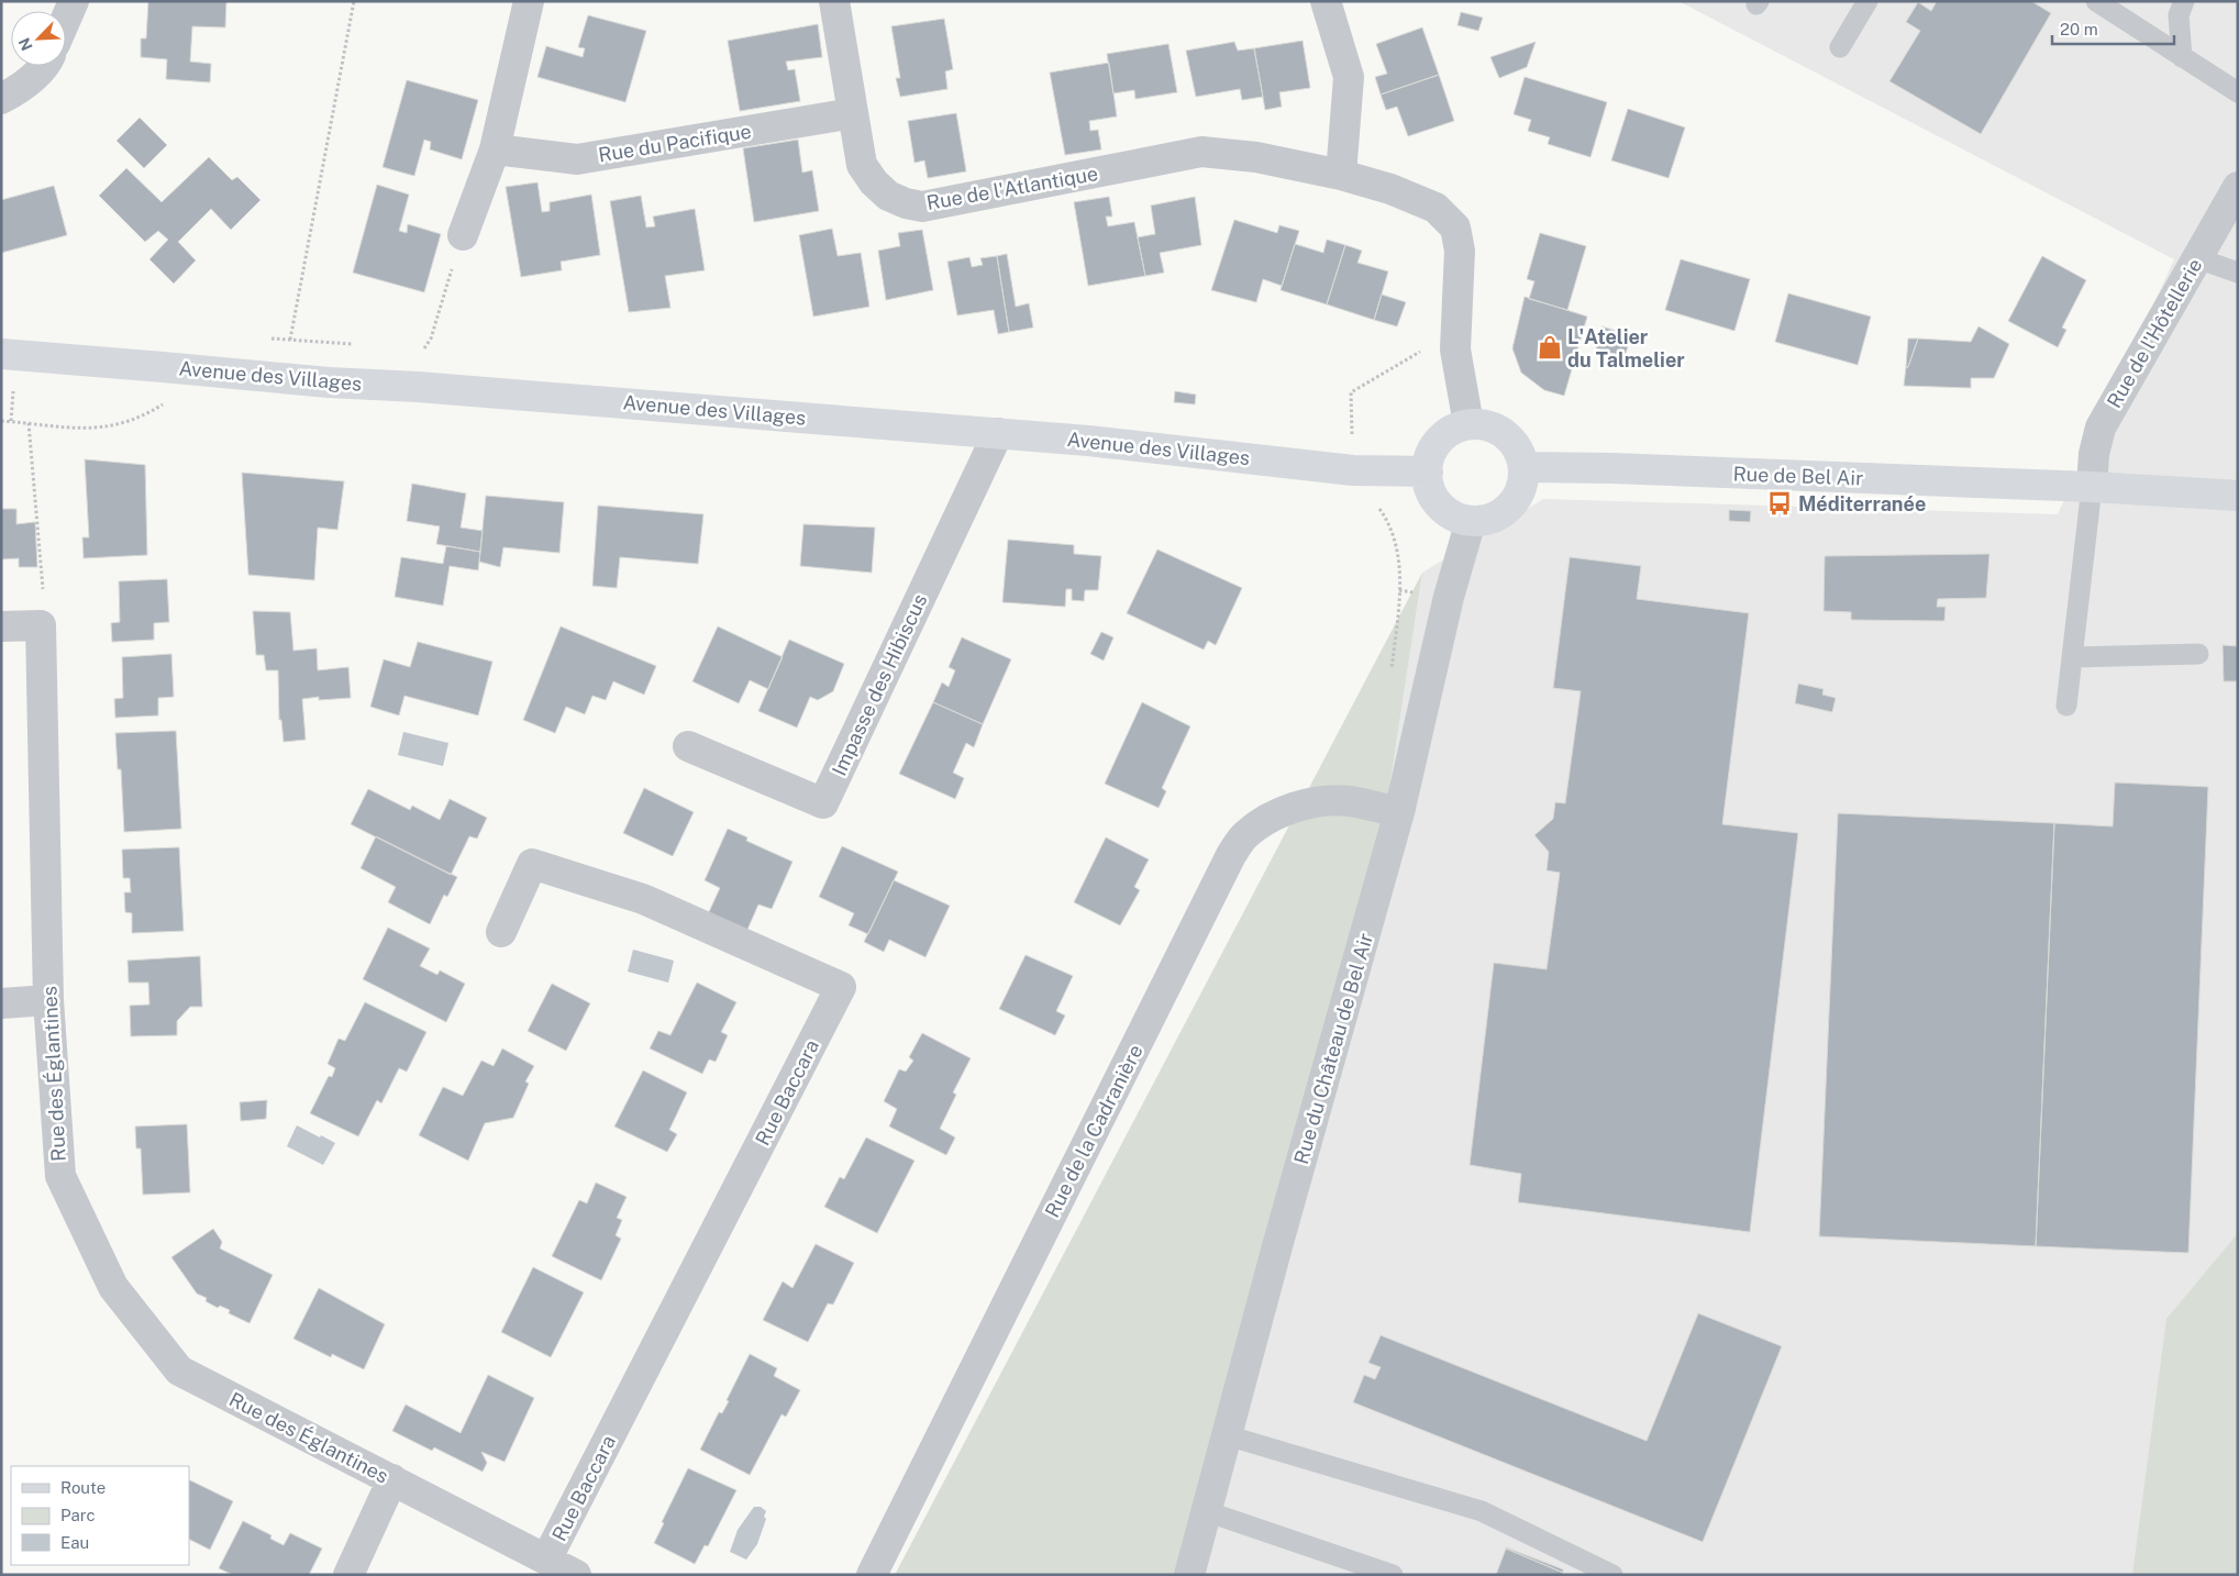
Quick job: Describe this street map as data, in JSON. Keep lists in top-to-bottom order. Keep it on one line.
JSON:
{"streets":{"street":["Rue du Pacifique","Rue de l'Atlantique","Rue de l'Hôtellerie","Avenue des Villages","Rue de Bel Air","Impasse des Hibiscus","Rue du Château de Bel Air","Rue des Églantines","Rue Baccara","Rue de la Cadranière"]},"crossings":[["Rue du Pacifique","Rue de l'Atlantique"],["Rue de l'Atlantique","Avenue des Villages"],["Rue de l'Atlantique","Rue de Bel Air"],["Rue de l'Atlantique","Rue du Château de Bel Air"],["Rue de l'Hôtellerie","Rue de Bel Air"],["Avenue des Villages","Rue de Bel Air"],["Avenue des Villages","Impasse des Hibiscus"],["Avenue des Villages","Rue du Château de Bel Air"],["Rue de Bel Air","Rue du Château de Bel Air"],["Rue du Château de Bel Air","Rue de la Cadranière"],["Rue des Églantines","Rue Baccara"]],"places":{"shop":["L'Atelier du Talmelier"],"bus stop":["Méditerranée"]},"legend":["Route","Parc","Eau"],"scale_bar":"20 m","north":"bottom left"}
